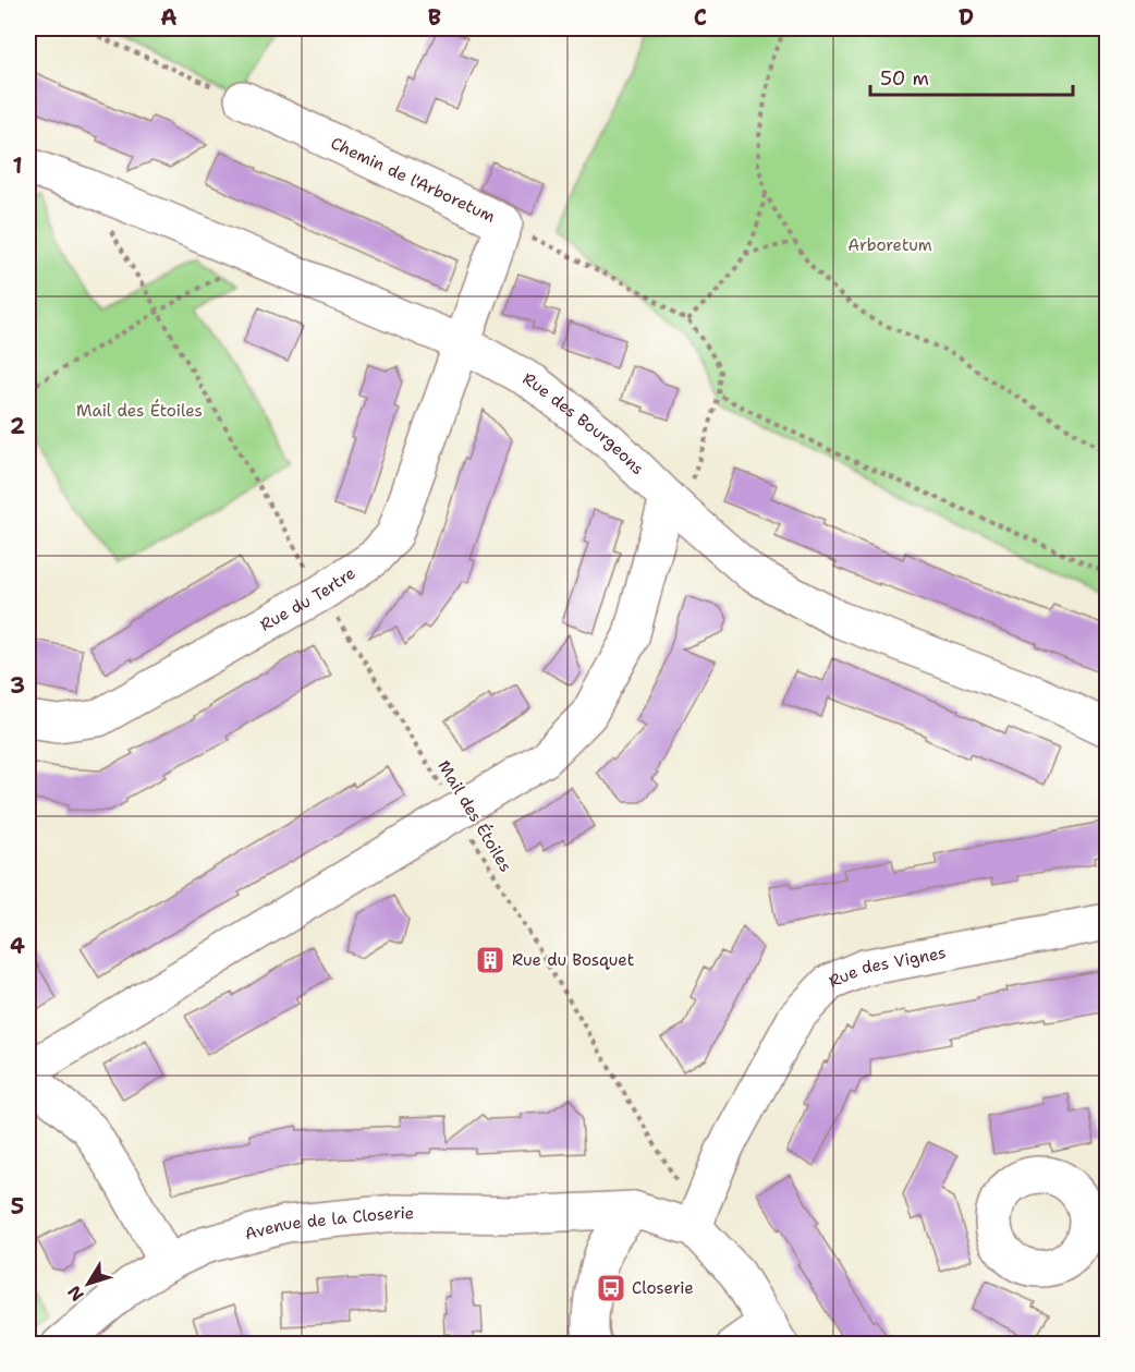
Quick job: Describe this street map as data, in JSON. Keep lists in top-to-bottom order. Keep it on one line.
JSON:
{"streets":{"street":["Chemin de l'Arboretum","Rue des Bourgeons","Rue du Tertre","Rue des Vignes","Avenue de la Closerie"],"path":["Mail des Étoiles"]},"crossings":[["Chemin de l'Arboretum","Rue des Bourgeons"],["Chemin de l'Arboretum","Rue du Tertre"],["Rue des Bourgeons","Rue du Tertre"],["Rue du Tertre","Mail des Étoiles"],["Rue des Vignes","Avenue de la Closerie"]],"parks":["Arboretum","Mail des Étoiles"],"places":{"building":["Rue du Bosquet"],"bus stop":["Closerie"]},"scale_bar":"50 m","north":"bottom left","grid":{"columns":["A","B","C","D"],"rows":["1","2","3","4","5"]}}
